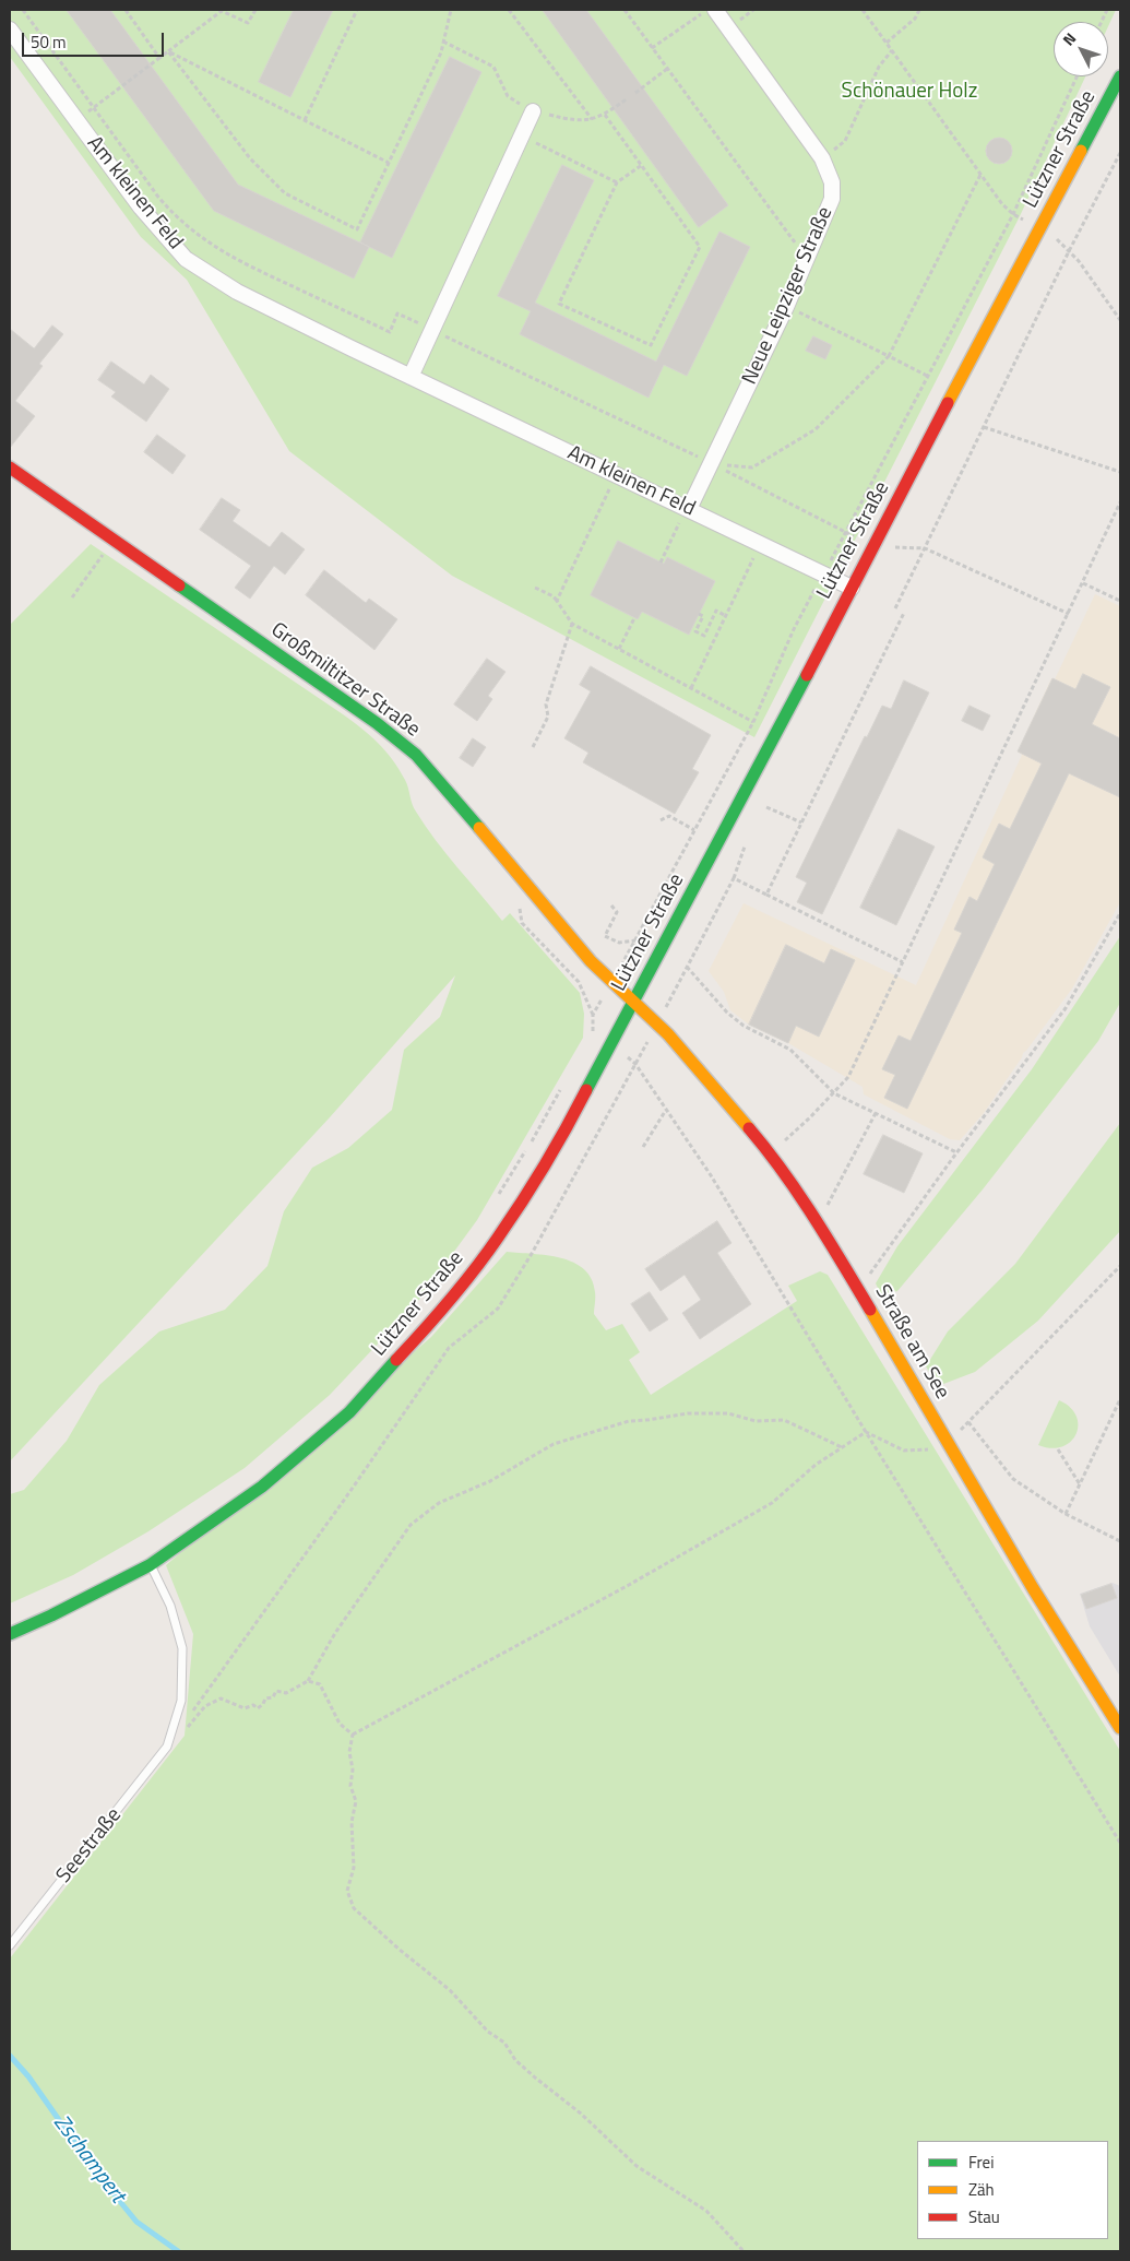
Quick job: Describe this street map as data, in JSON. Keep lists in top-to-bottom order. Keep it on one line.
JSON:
{"streets":{"main road":["Lützner Straße","Großmiltitzer Straße","Straße am See"],"street":["Am kleinen Feld","Neue Leipziger Straße"],"lane":["Seestraße"]},"crossings":[["Lützner Straße","Am kleinen Feld"],["Lützner Straße","Großmiltitzer Straße"],["Lützner Straße","Straße am See"],["Am kleinen Feld","Neue Leipziger Straße"],["Großmiltitzer Straße","Straße am See"]],"water":["Zschampert"],"parks":["Schönauer Holz"],"legend":["Frei","Zäh","Stau"],"scale_bar":"50 m","north":"top left"}
